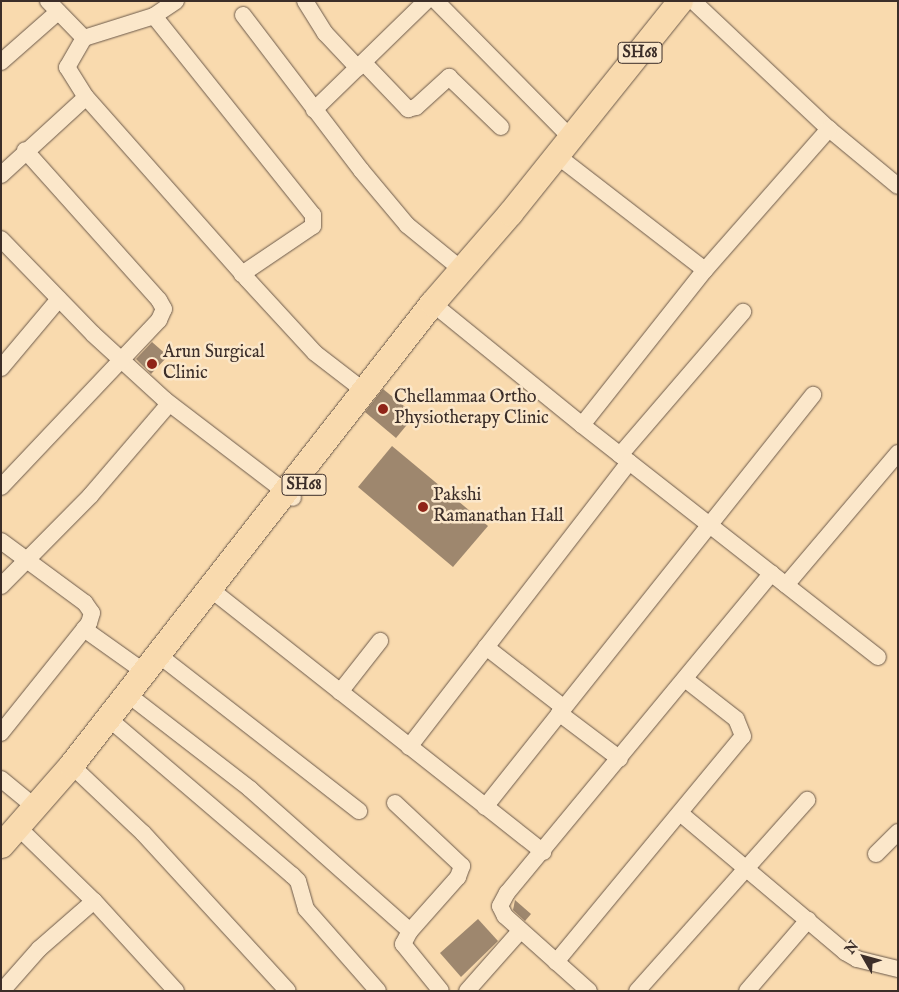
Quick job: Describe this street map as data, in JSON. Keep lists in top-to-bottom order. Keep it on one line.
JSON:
{"streets":{"main road":["SH68"]},"places":["Arun Surgical Clinic","Chellammaa Ortho Physiotherapy Clinic","Pakshi Ramanathan Hall"],"north":"top left"}
